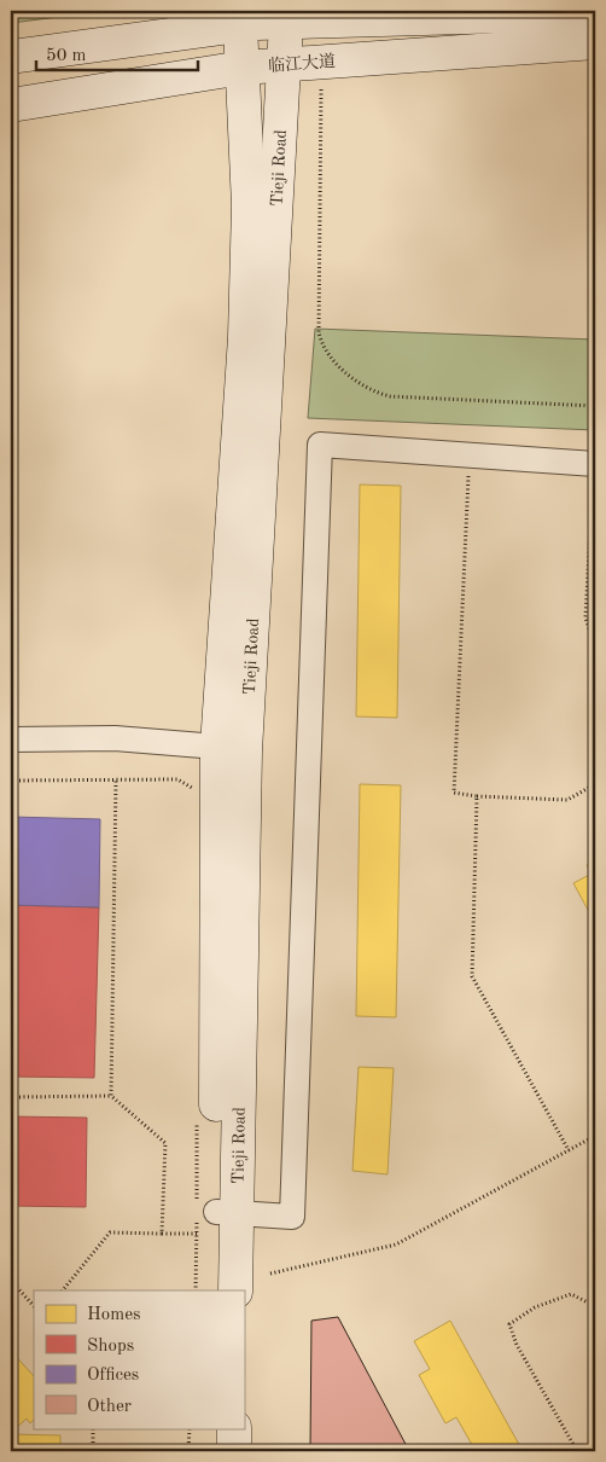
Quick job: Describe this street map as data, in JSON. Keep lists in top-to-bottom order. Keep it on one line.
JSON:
{"streets":{"main road":["临江大道","Tieji Road"]},"crossings":[["临江大道","Tieji Road"]],"legend":["Homes","Shops","Offices","Other"],"scale_bar":"50 m"}
